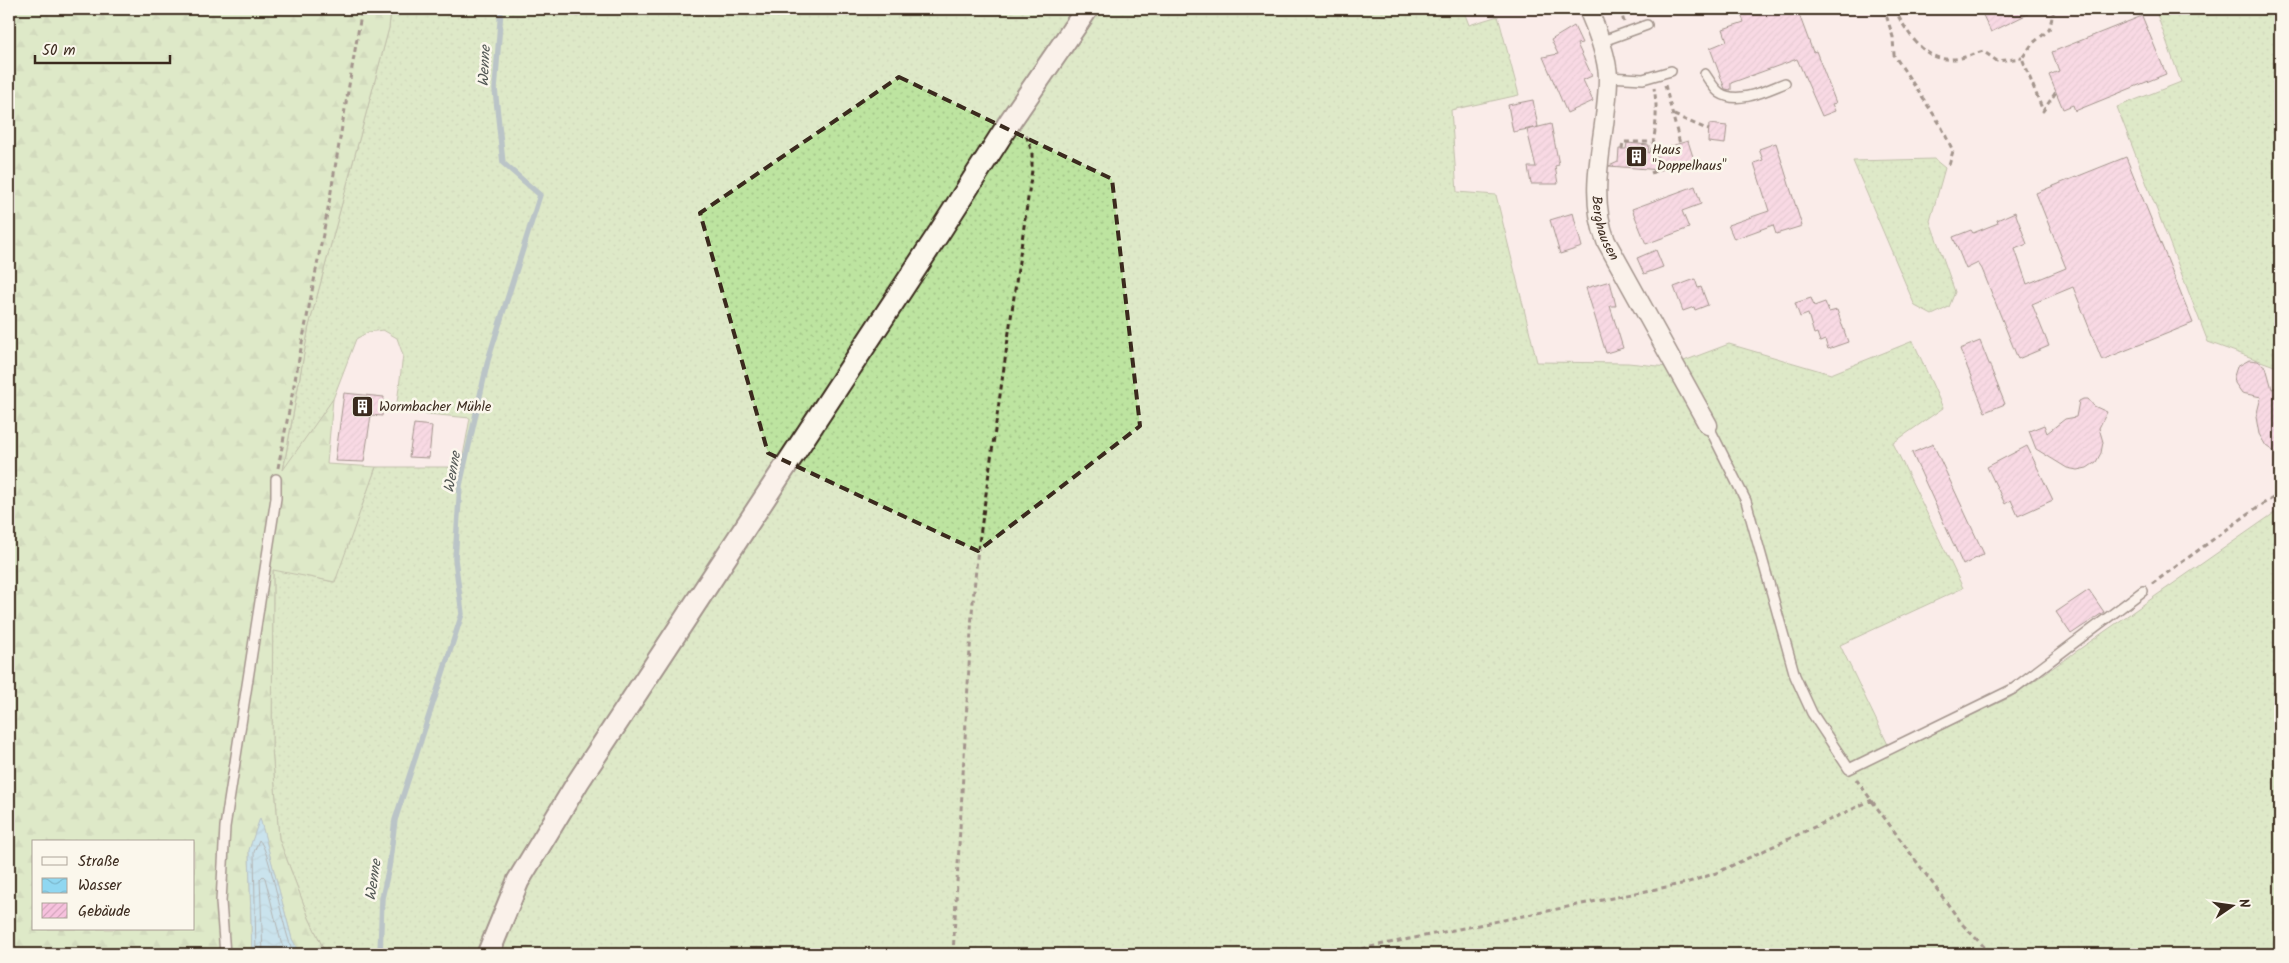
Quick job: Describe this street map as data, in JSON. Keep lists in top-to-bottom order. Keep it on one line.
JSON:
{"streets":{"street":["Berghausen"]},"water":["Wenne"],"places":{"building":["Haus \"Doppelhaus\"","Wormbacher Mühle"]},"legend":["Straße","Wasser","Gebäude"],"scale_bar":"50 m","north":"right"}
